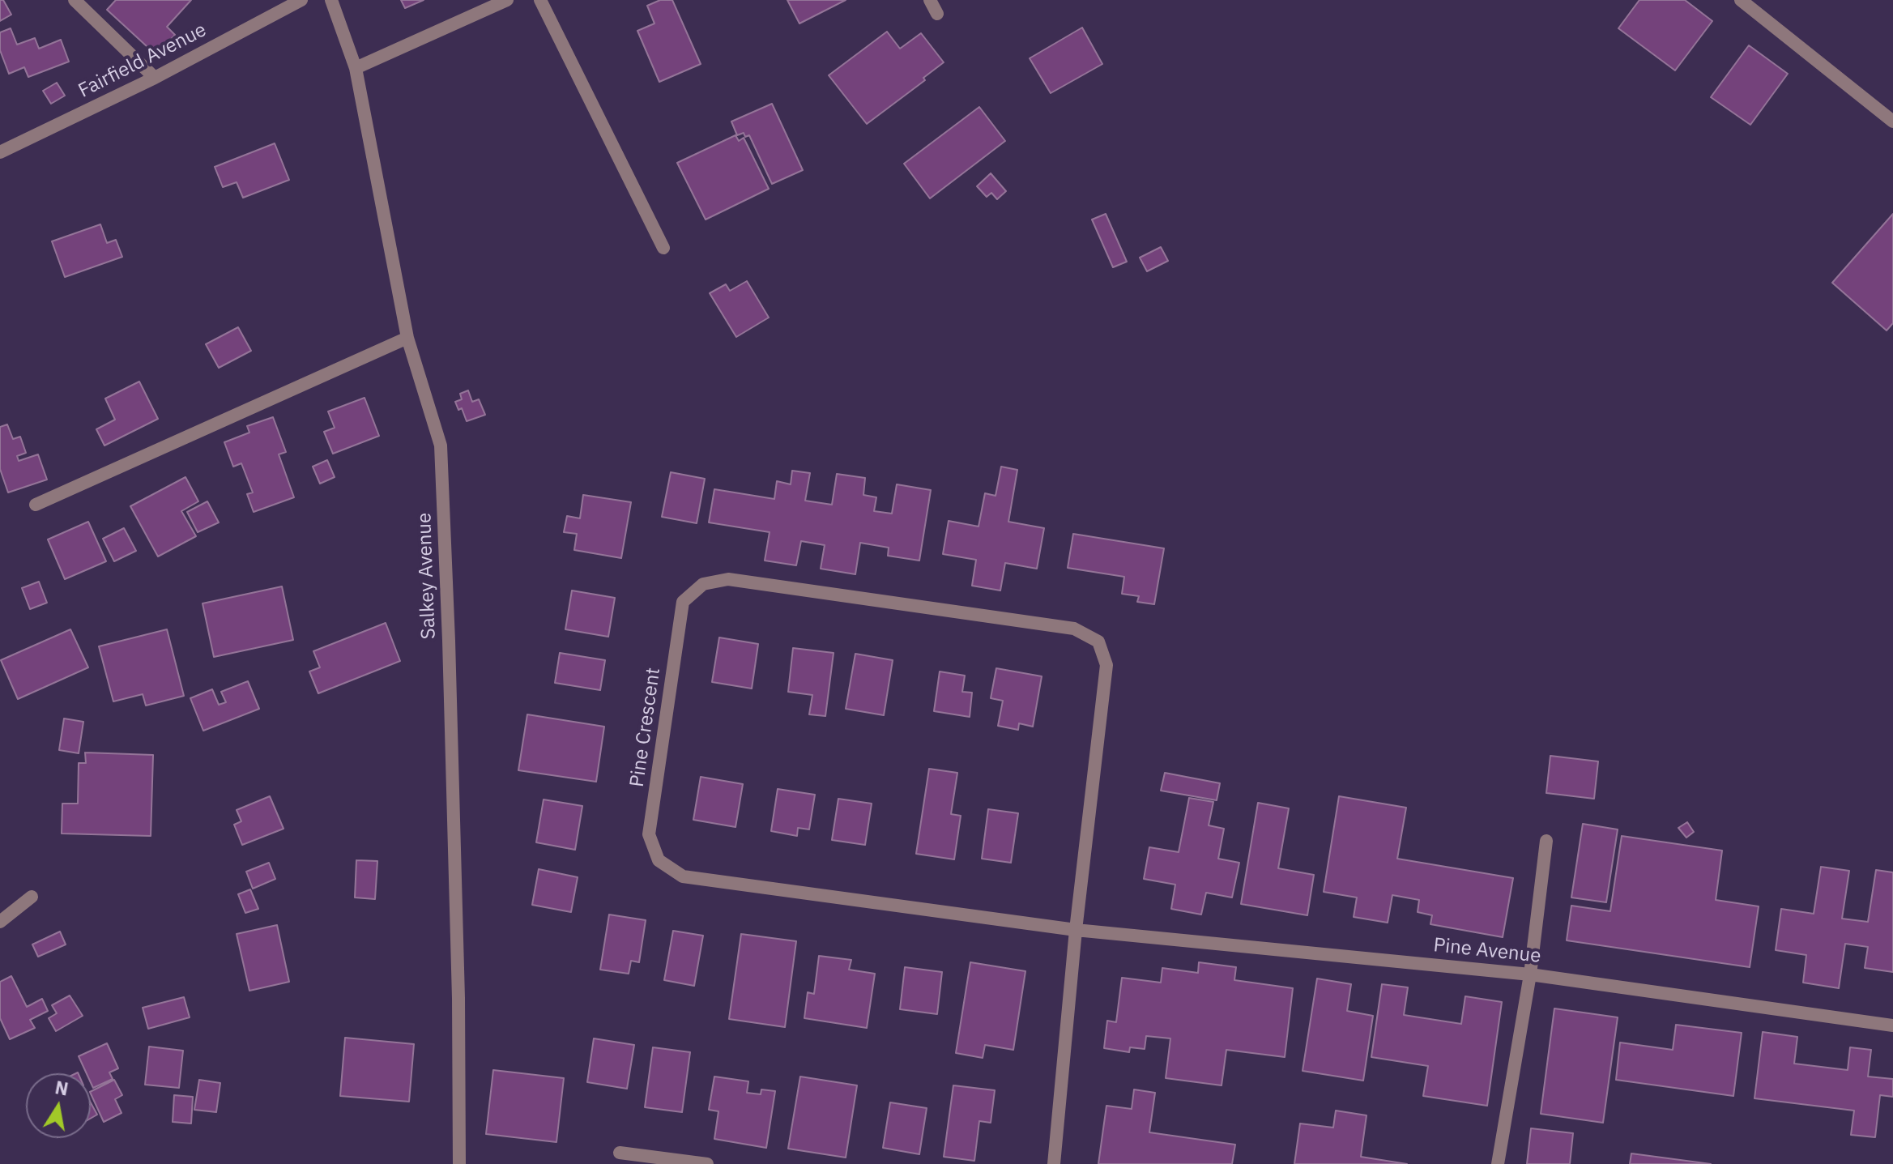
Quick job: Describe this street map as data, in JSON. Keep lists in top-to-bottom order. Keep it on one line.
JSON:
{"streets":{"street":["Fairfield Avenue","Salkey Avenue","Pine Crescent","Pine Avenue"]},"crossings":[["Pine Crescent","Pine Avenue"]],"north":"top"}
